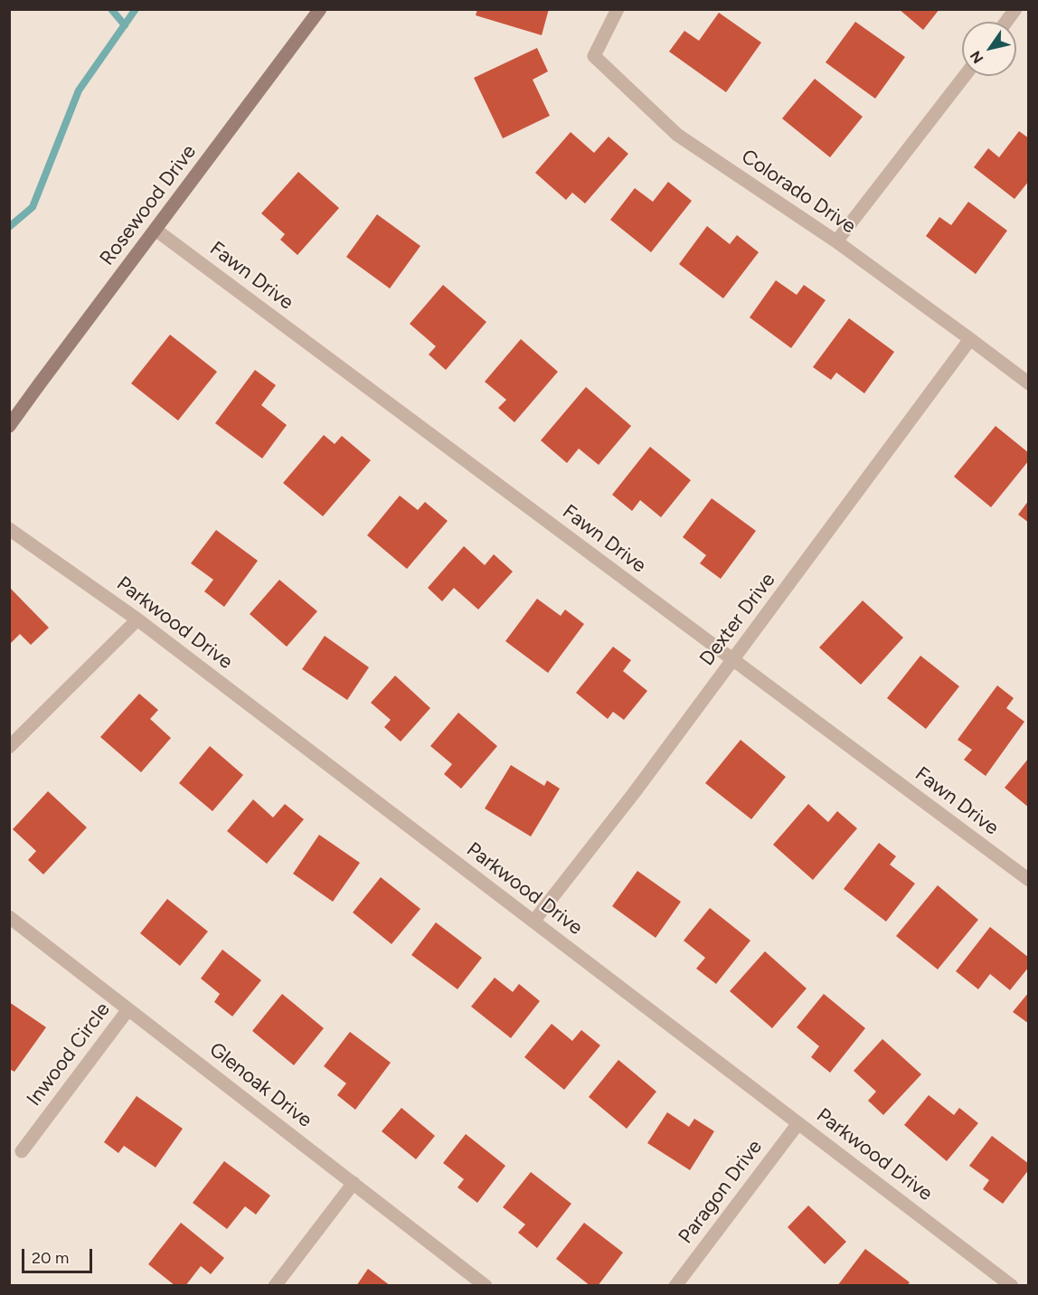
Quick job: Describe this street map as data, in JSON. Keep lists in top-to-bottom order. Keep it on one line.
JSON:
{"streets":{"main road":["Rosewood Drive"],"street":["Colorado Drive","Fawn Drive","Dexter Drive","Parkwood Drive","Inwood Circle","Glenoak Drive","Paragon Drive"]},"crossings":[["Colorado Drive","Dexter Drive"],["Rosewood Drive","Fawn Drive"],["Fawn Drive","Dexter Drive"],["Dexter Drive","Parkwood Drive"],["Parkwood Drive","Paragon Drive"],["Inwood Circle","Glenoak Drive"]],"scale_bar":"20 m","north":"bottom left"}
